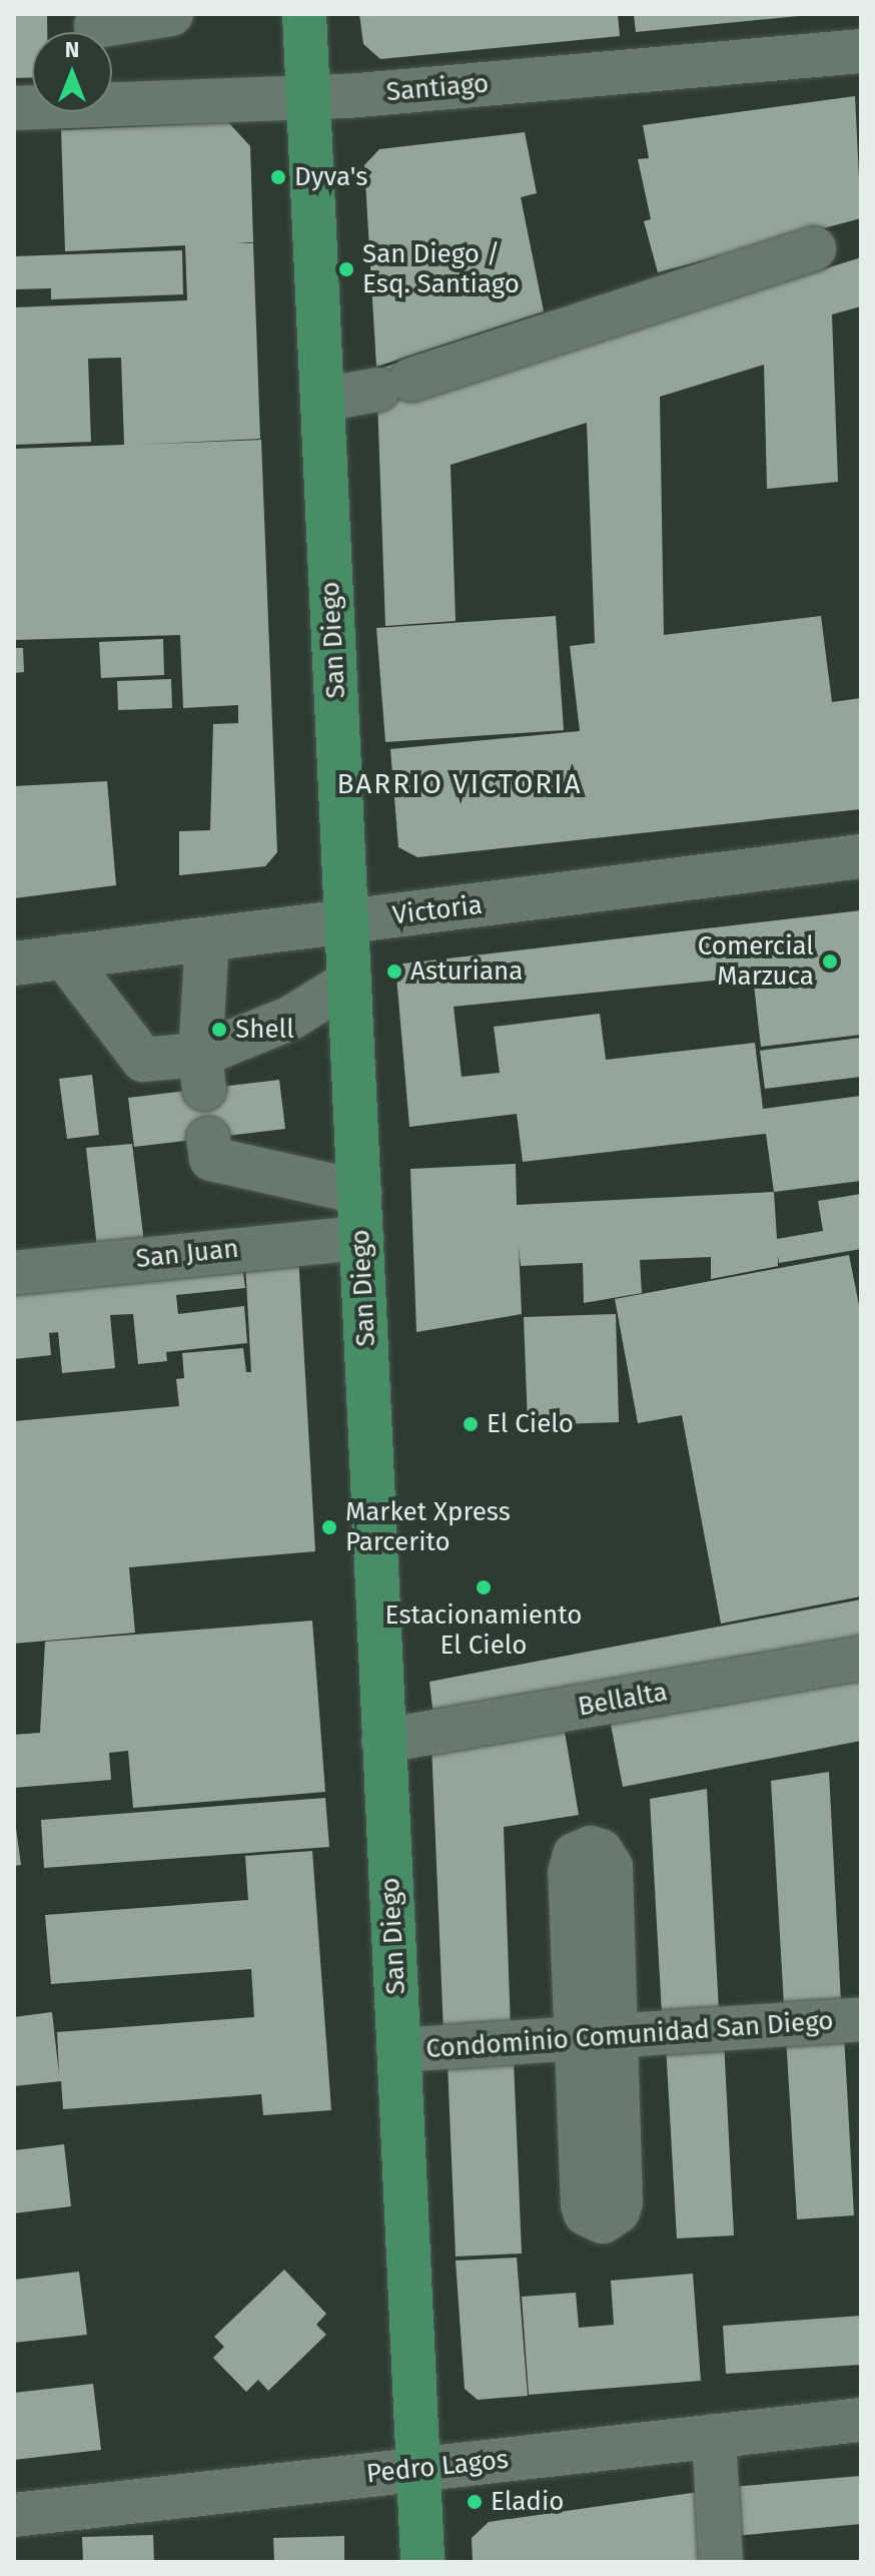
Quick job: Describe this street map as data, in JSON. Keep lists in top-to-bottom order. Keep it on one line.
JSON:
{"streets":{"main road":["San Diego"],"street":["Santiago","Victoria","San Juan","Bellalta","Condominio Comunidad San Diego","Pedro Lagos"]},"crossings":[["Santiago","San Diego"],["San Diego","Victoria"],["San Diego","San Juan"],["San Diego","Bellalta"],["San Diego","Condominio Comunidad San Diego"],["San Diego","Pedro Lagos"]],"districts":["BARRIO VICTORIA"],"places":["Dyva's","San Diego / Esq. Santiago","Comercial Marzuca","Asturiana","Shell","El Cielo","Market Xpress Parcerito","Estacionamiento El Cielo","Eladio"],"north":"top"}
